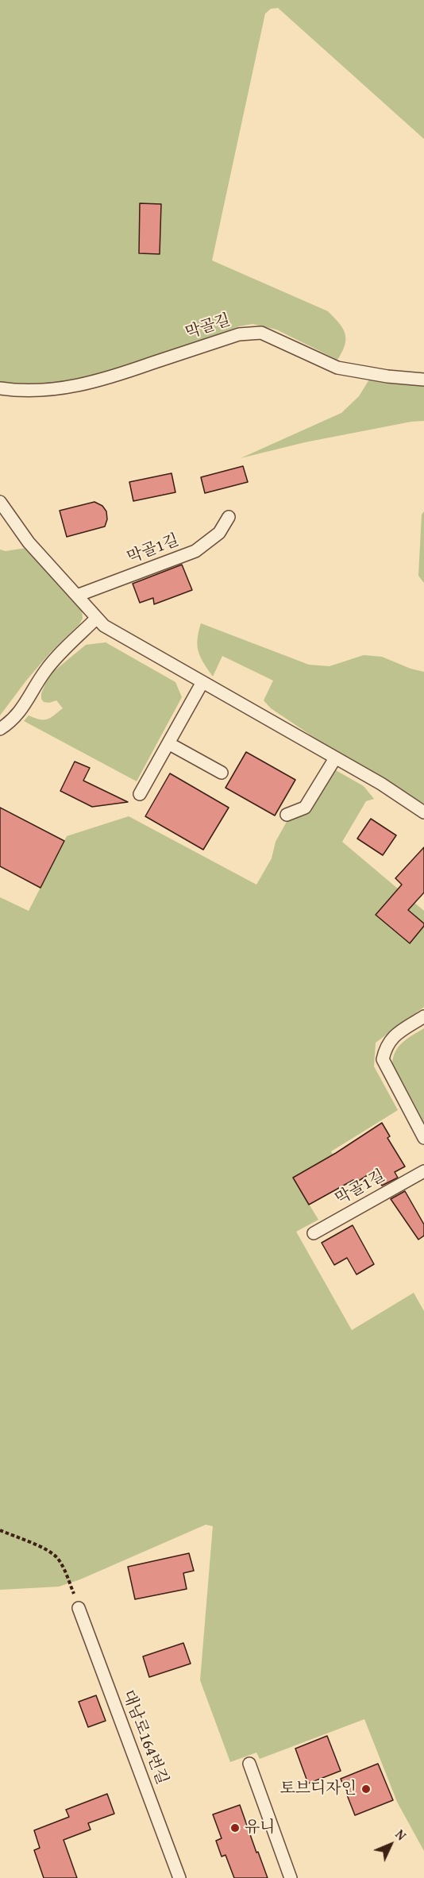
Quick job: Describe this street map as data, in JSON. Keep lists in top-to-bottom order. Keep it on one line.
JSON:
{"streets":{"lane":["막골길","막골1길","대남로164번길"]},"places":["토브디자인","유니"],"north":"top right"}
